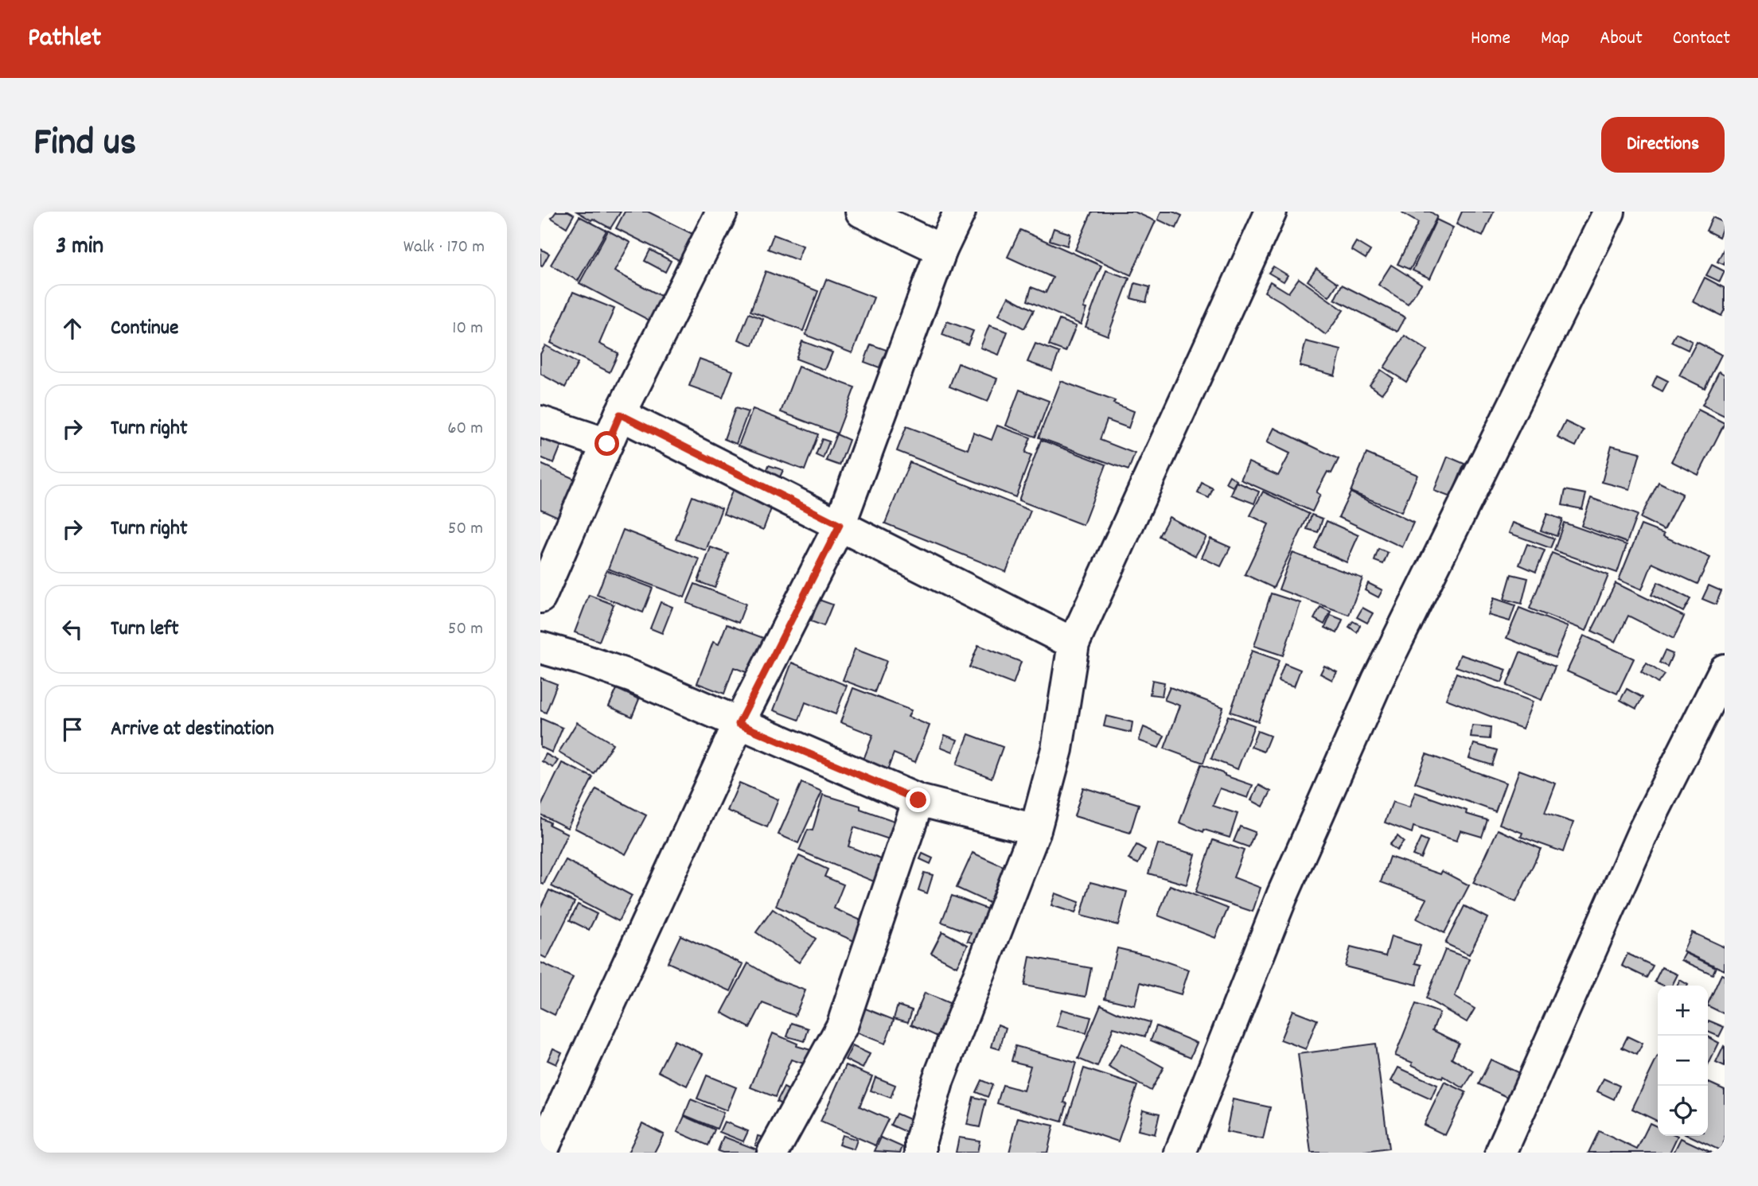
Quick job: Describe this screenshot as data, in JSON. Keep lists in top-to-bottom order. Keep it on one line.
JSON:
{"page":{"header":"Pathlet","nav":["Home","Map","About","Contact"],"title":"Find us","buttons":"Directions","heading":["3 min","Walk · 170 m"],"list":[["Continue","10 m"],["Turn right","60 m"],["Turn right","50 m"],["Turn left","50 m"],"Arrive at destination"],"map_buttons":["+","−"]}}
